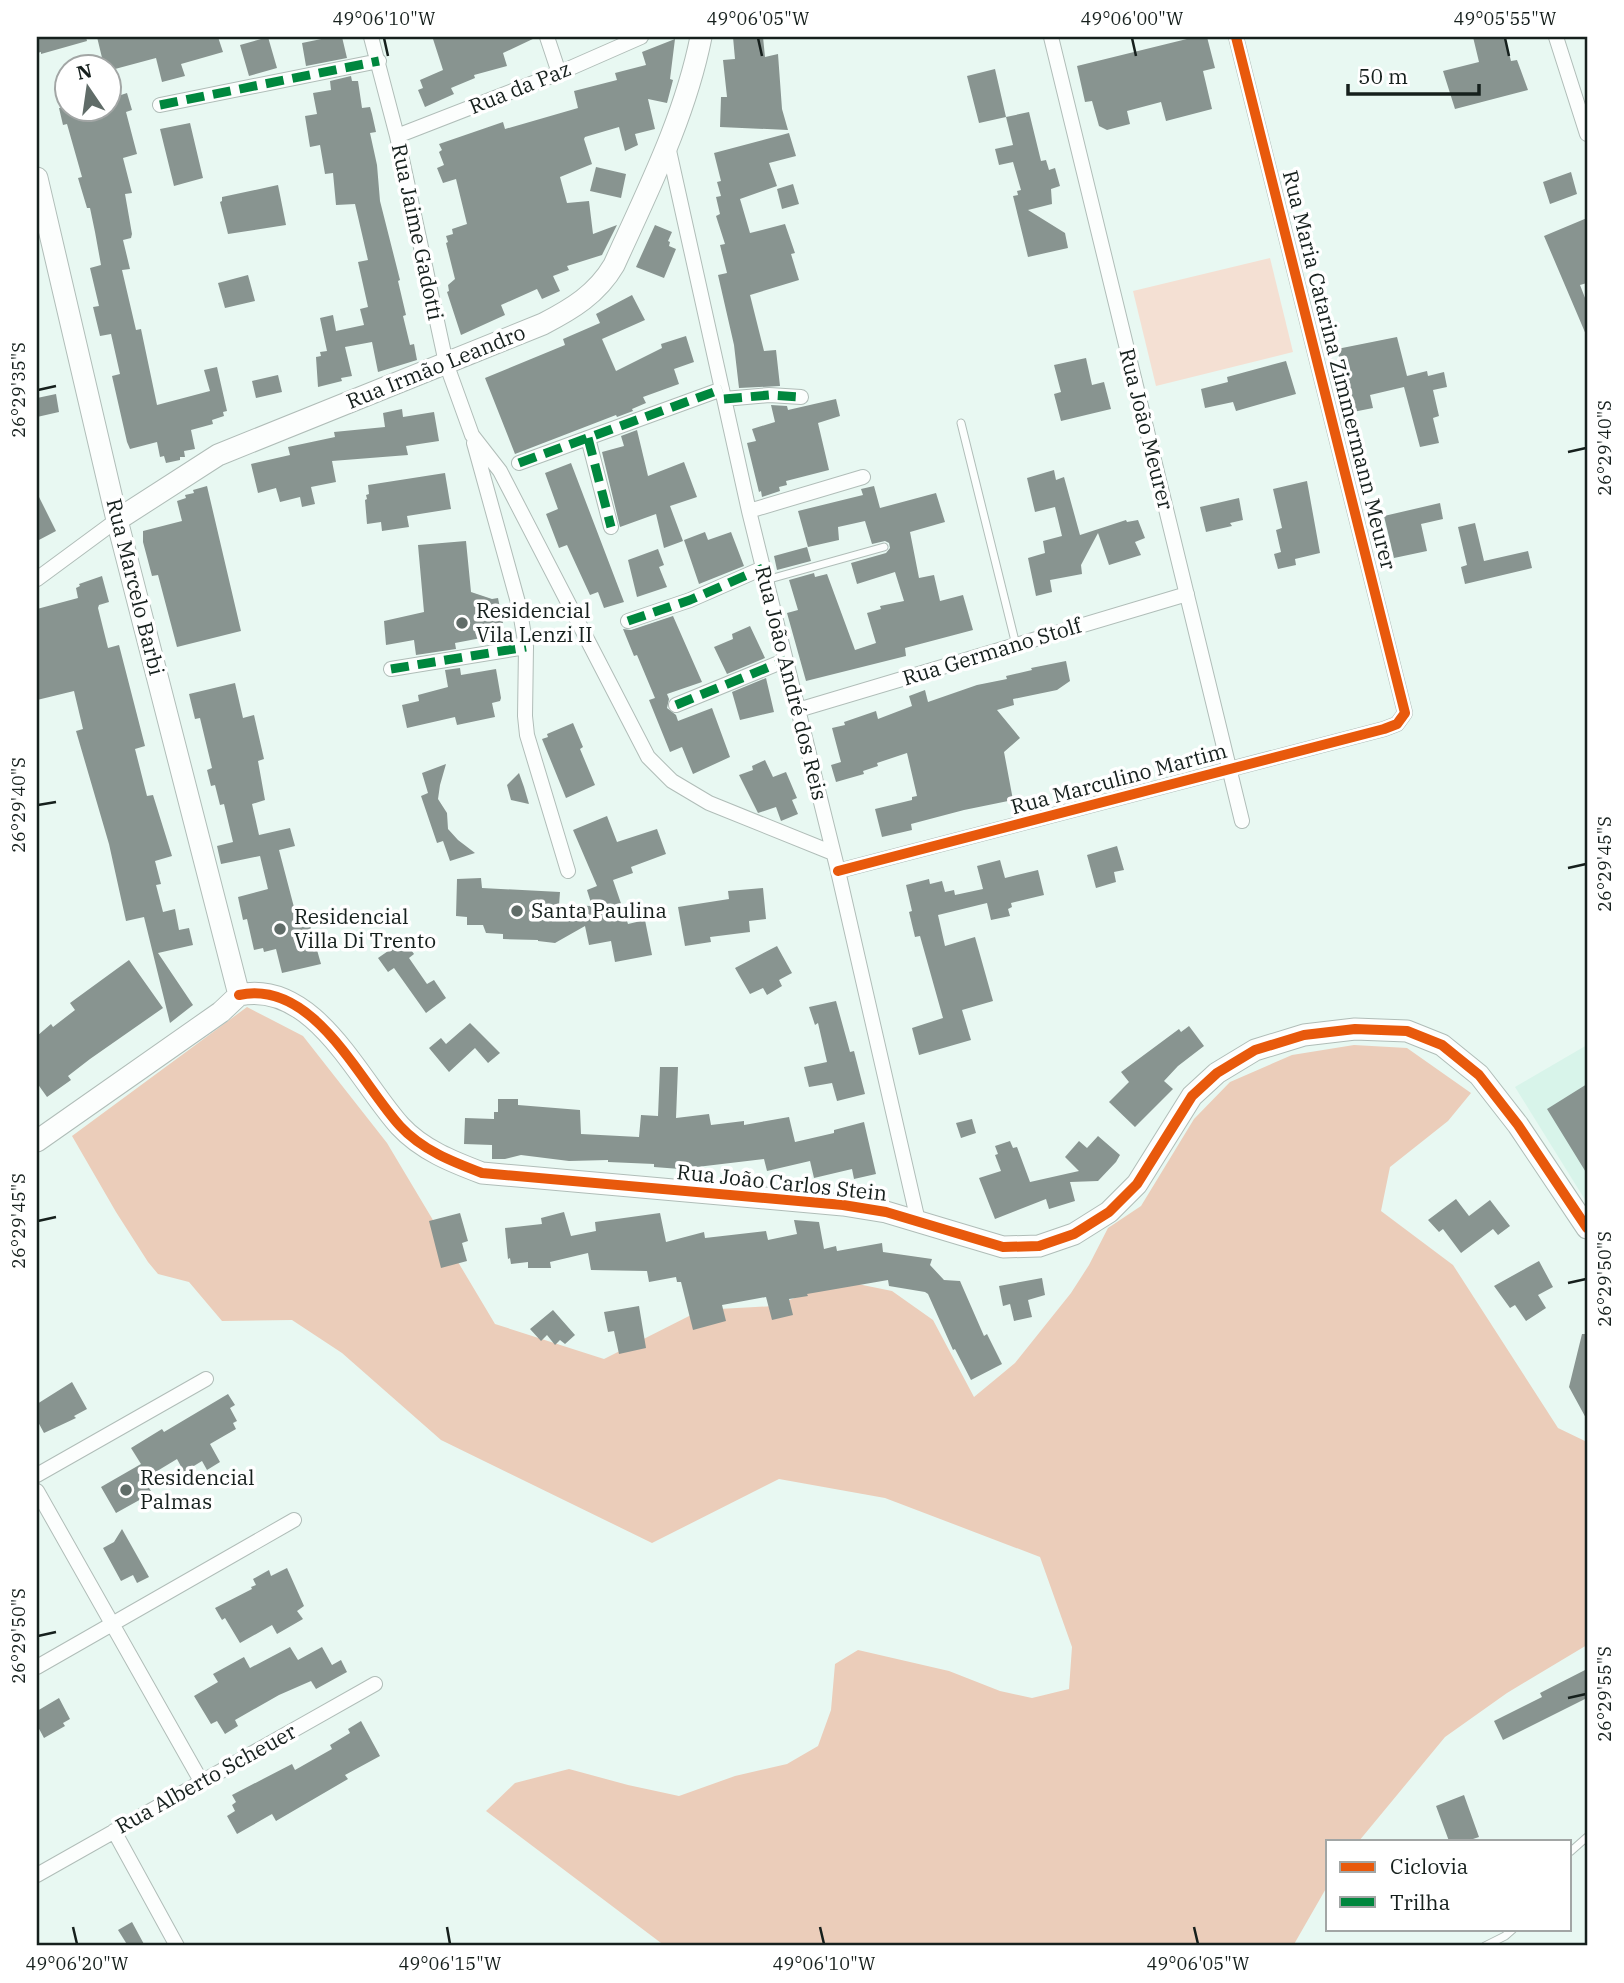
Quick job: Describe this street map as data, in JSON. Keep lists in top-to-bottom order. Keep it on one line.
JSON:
{"streets":{"street":["Rua da Paz","Rua Jaime Gadotti","Rua Irmão Leandro","Rua Maria Catarina Zimmermann Meurer","Rua João Meurer","Rua Marcelo Barbi","Rua Germano Stolf","Rua João André dos Reis","Rua Marculino Martim","Rua João Carlos Stein","Rua Alberto Scheuer"]},"crossings":[["Rua da Paz","Rua Jaime Gadotti"],["Rua Jaime Gadotti","Rua Irmão Leandro"],["Rua Jaime Gadotti","Rua João André dos Reis"],["Rua Irmão Leandro","Rua Marcelo Barbi"],["Rua Irmão Leandro","Rua João André dos Reis"],["Rua Maria Catarina Zimmermann Meurer","Rua Marculino Martim"],["Rua João Meurer","Rua Germano Stolf"],["Rua João Meurer","Rua Marculino Martim"],["Rua Marcelo Barbi","Rua João Carlos Stein"],["Rua Germano Stolf","Rua João André dos Reis"],["Rua João André dos Reis","Rua Marculino Martim"],["Rua João André dos Reis","Rua João Carlos Stein"]],"places":["Residencial Vila Lenzi II","Santa Paulina","Residencial Villa Di Trento","Residencial Palmas"],"legend":["Ciclovia","Trilha"],"scale_bar":"50 m","north":"top","coordinates":["49°06'10\"W","49°06'05\"W","49°06'00\"W","49°05'55\"W","26°29'35\"S","26°29'40\"S","26°29'45\"S","26°29'50\"S","26°29'55\"S","49°06'20\"W","49°06'15\"W"]}
